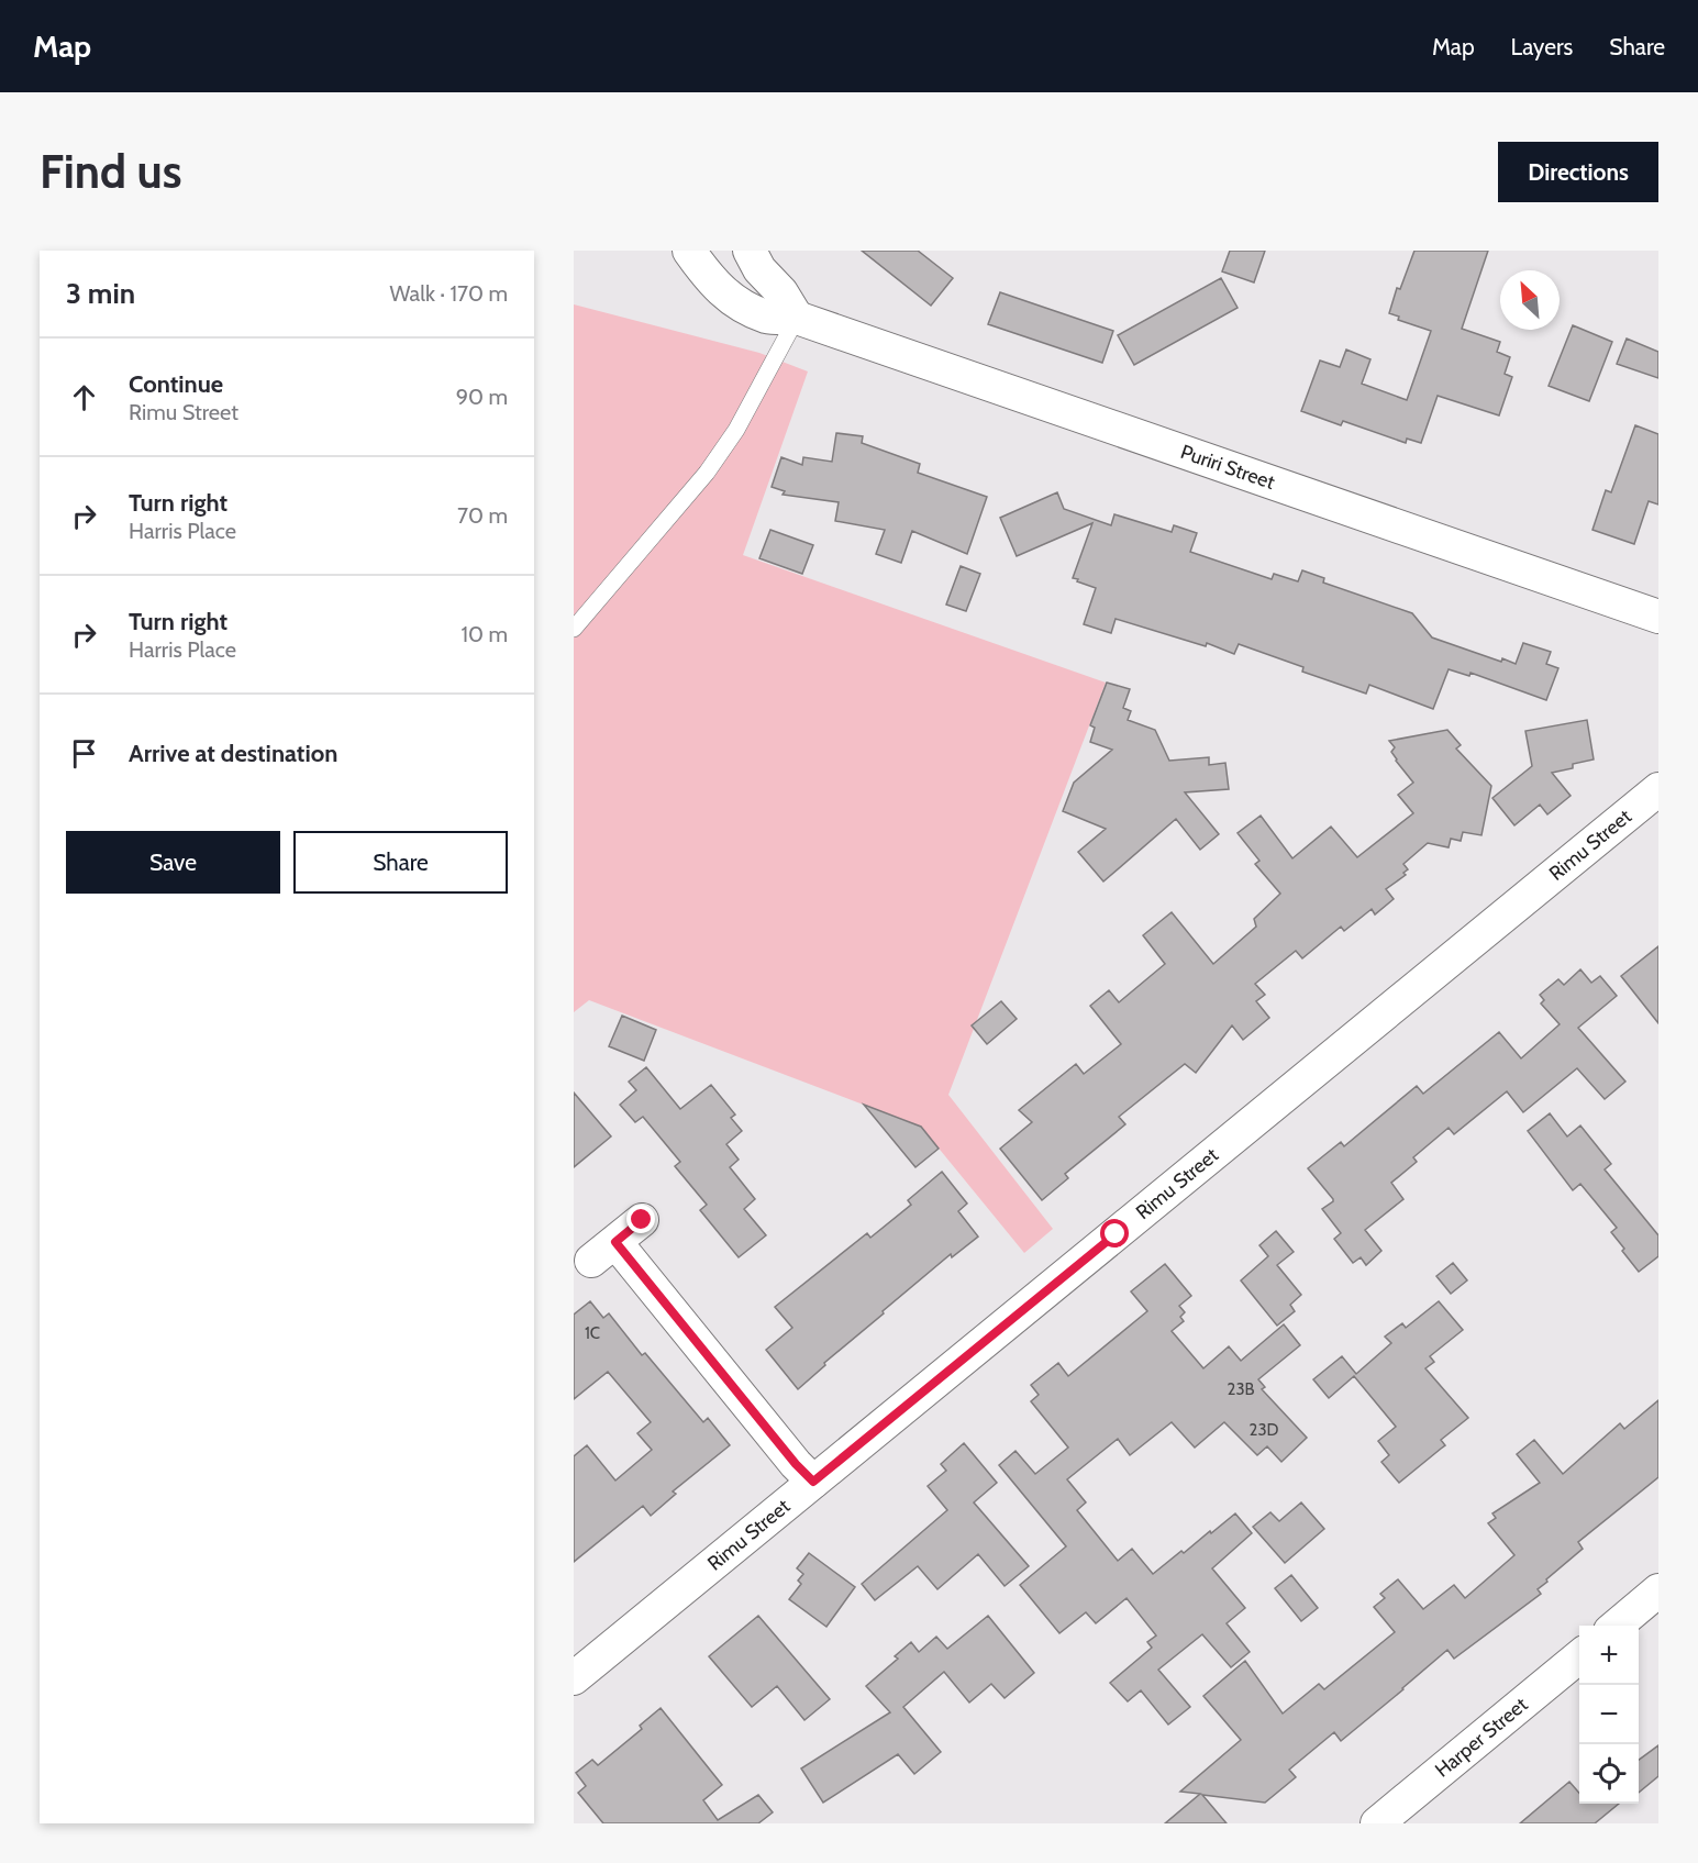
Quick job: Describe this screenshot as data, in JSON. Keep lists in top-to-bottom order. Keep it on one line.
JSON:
{"streets":{"street":["Puriri Street","Rimu Street","Harper Street"]},"house_numbers":["1C","23B","23D"],"north":"top left","page":{"header":"Map","nav":["Map","Layers","Share"],"buttons":["Directions",["Save","Share"]],"title":"Find us","heading":["3 min","Walk · 170 m"],"list":[["Continue","Rimu Street","90 m"],["Turn right","Harris Place","70 m"],["Turn right","Harris Place","10 m"],"Arrive at destination"],"map_buttons":["+","−"]}}
